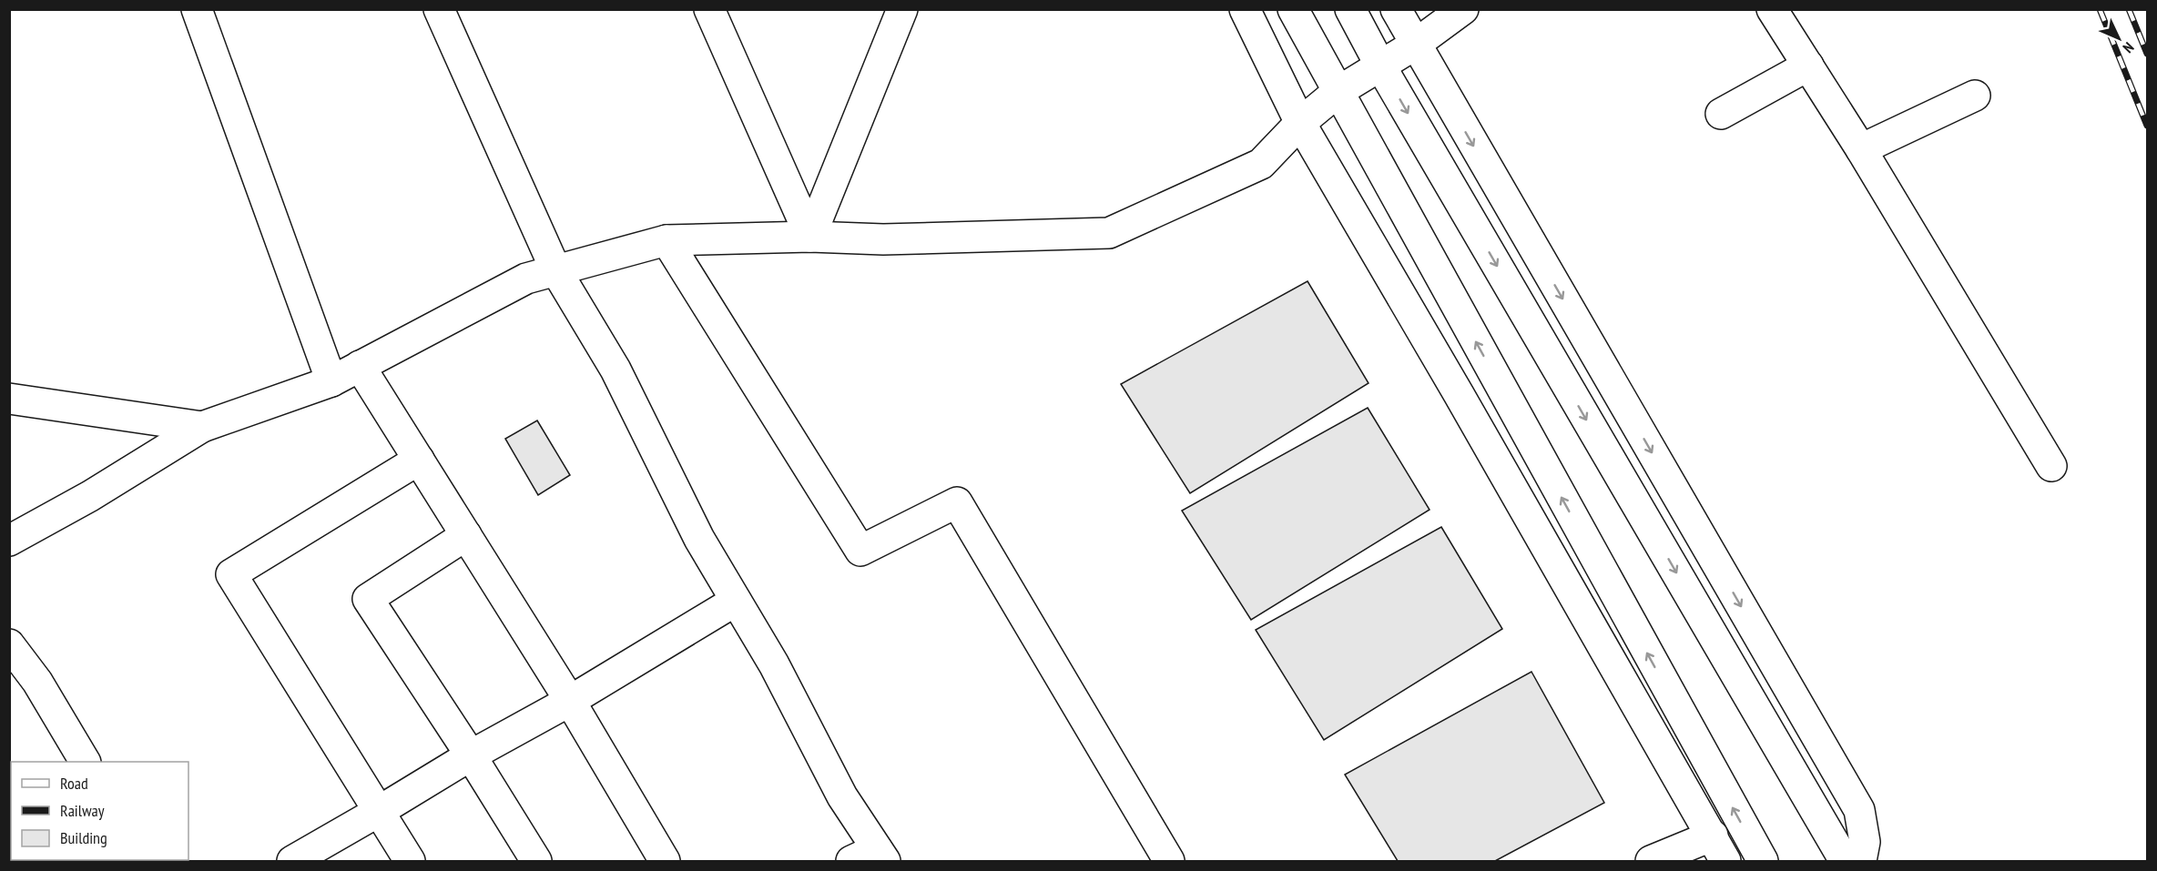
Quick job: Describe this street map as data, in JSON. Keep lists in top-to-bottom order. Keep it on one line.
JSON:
{"legend":["Road","Railway","Building"],"north":"bottom right"}
